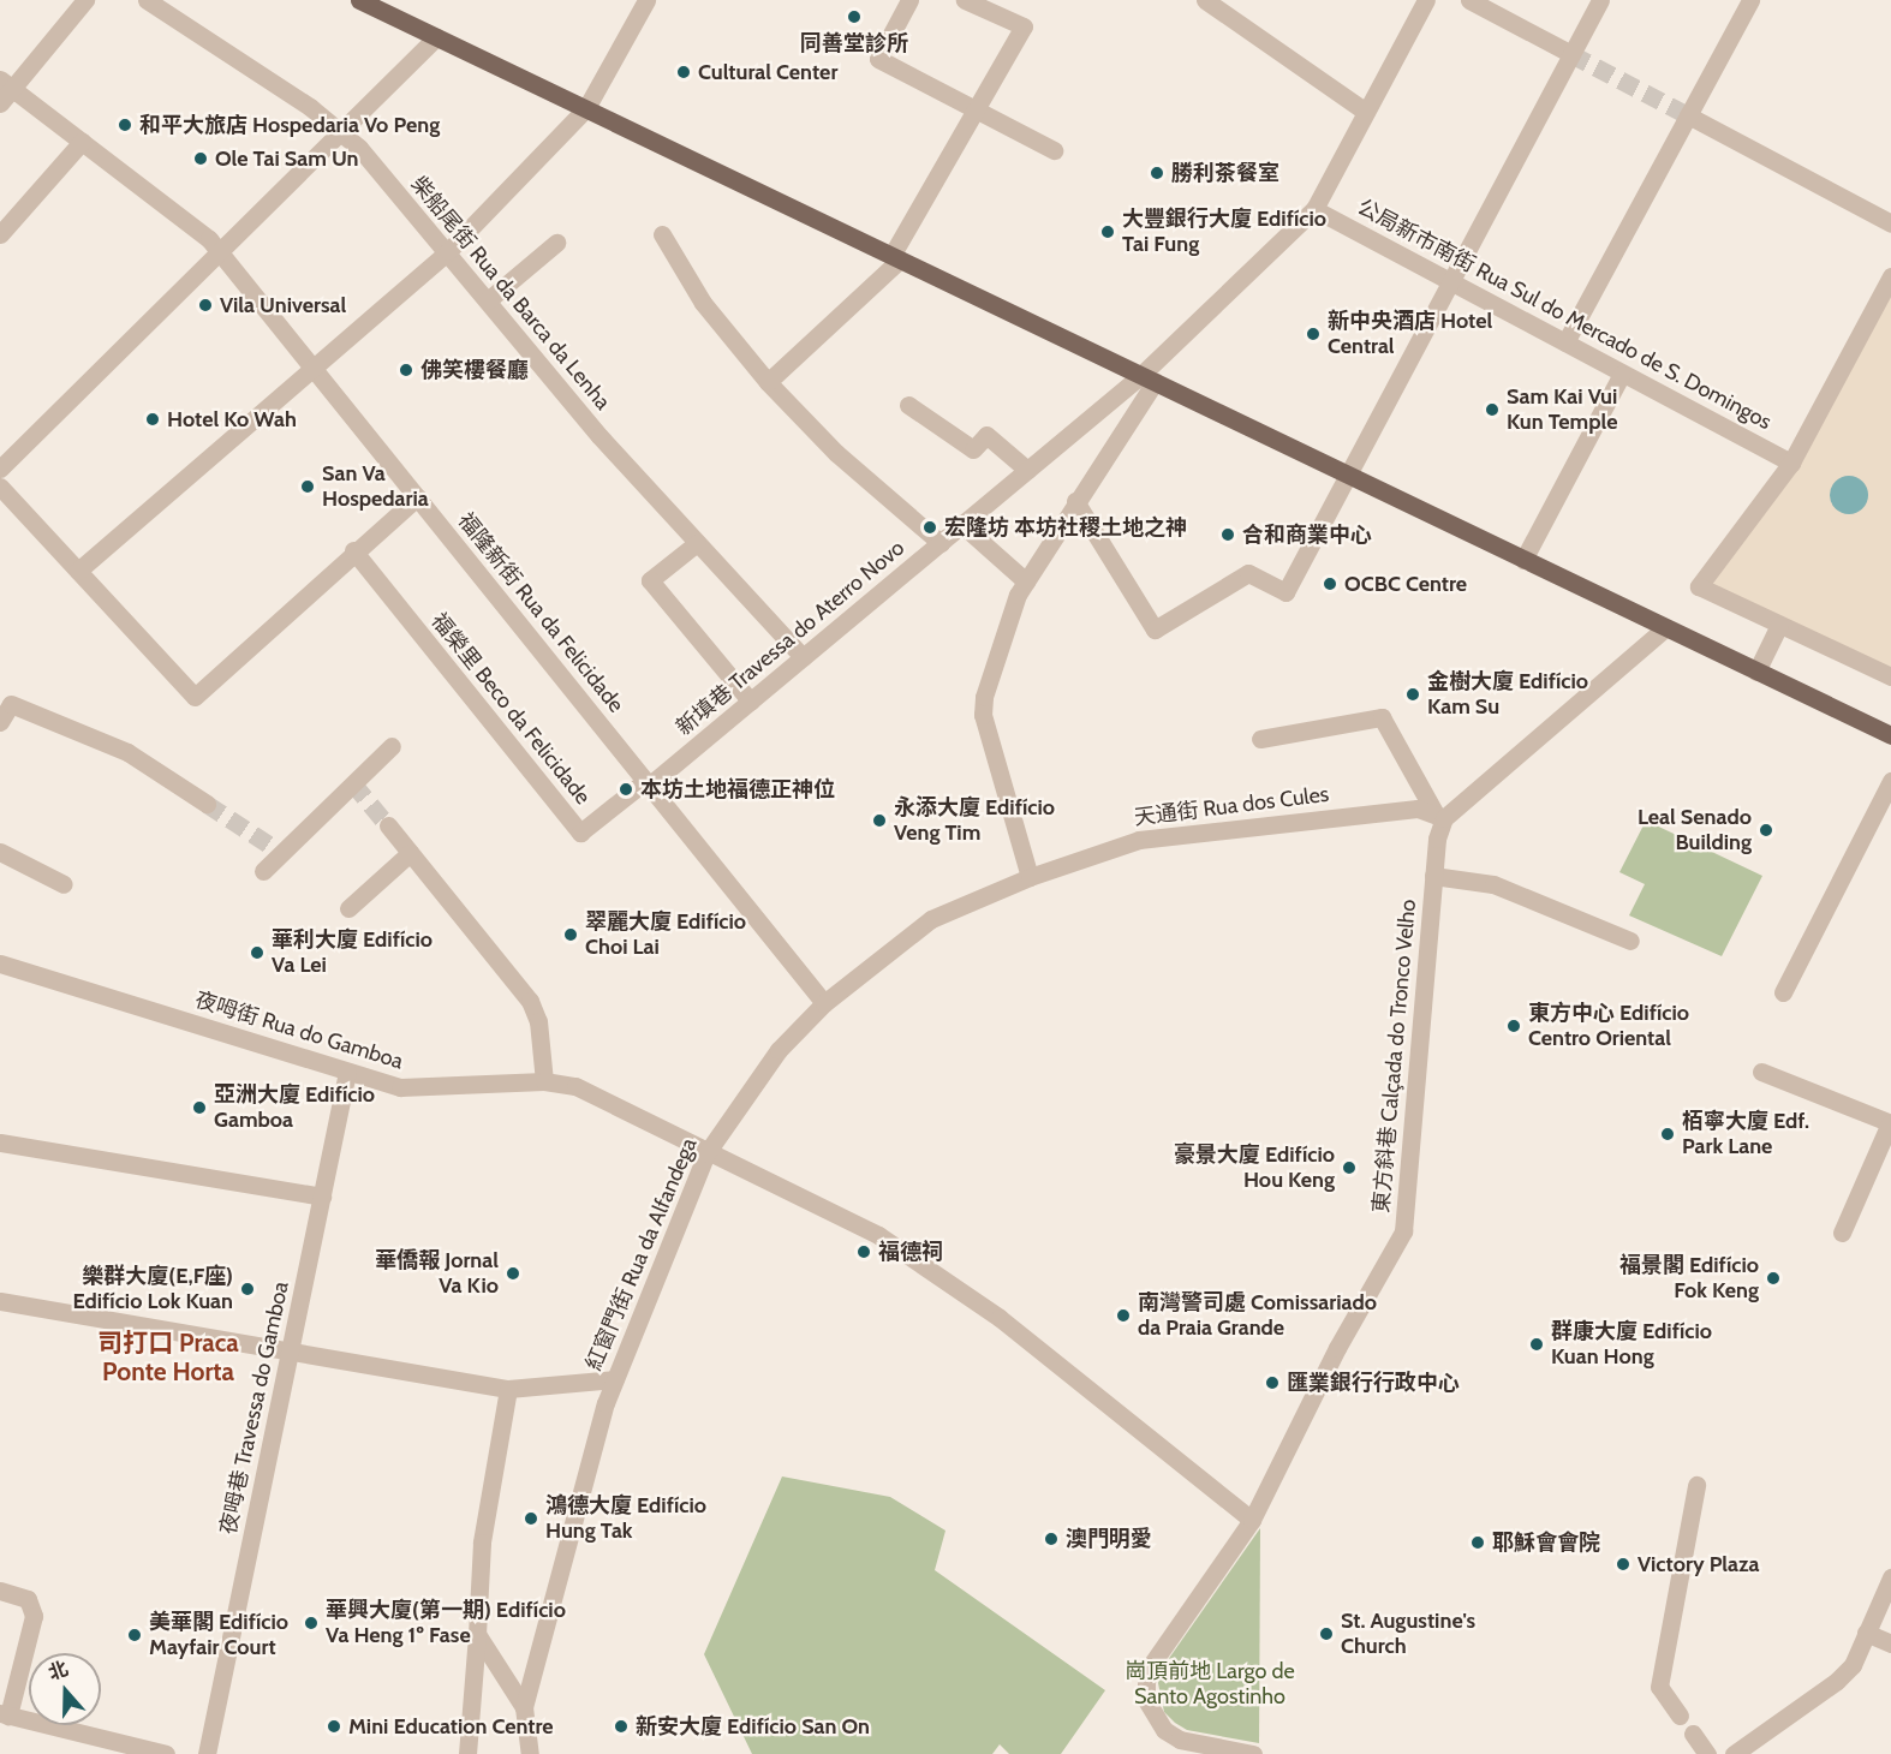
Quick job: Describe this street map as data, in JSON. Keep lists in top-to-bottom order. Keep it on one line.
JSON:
{"streets":{"street":["柴船尾街 Rua da Barca da Lenha","公局新市南街 Rua Sul do Mercado de S. Domingos","福隆新街 Rua da Felicidade","新填巷 Travessa do Aterro Novo","福榮里 Beco da Felicidade","天通街 Rua dos Cules","夜呣街 Rua do Gamboa","東方斜巷 Calçada do Tronco Velho","紅窗門街 Rua da Alfandega","夜呣巷 Travessa do Gamboa"]},"crossings":[["柴船尾街 Rua da Barca da Lenha","新填巷 Travessa do Aterro Novo"],["福隆新街 Rua da Felicidade","新填巷 Travessa do Aterro Novo"],["福隆新街 Rua da Felicidade","福榮里 Beco da Felicidade"],["福隆新街 Rua da Felicidade","紅窗門街 Rua da Alfandega"],["新填巷 Travessa do Aterro Novo","福榮里 Beco da Felicidade"],["天通街 Rua dos Cules","東方斜巷 Calçada do Tronco Velho"],["天通街 Rua dos Cules","紅窗門街 Rua da Alfandega"],["夜呣街 Rua do Gamboa","東方斜巷 Calçada do Tronco Velho"],["夜呣街 Rua do Gamboa","紅窗門街 Rua da Alfandega"],["夜呣街 Rua do Gamboa","夜呣巷 Travessa do Gamboa"]],"districts":["司打口 Praca Ponte Horta"],"parks":["崗頂前地 Largo de Santo Agostinho"],"places":["同善堂診所","Cultural Center","和平大旅店 Hospedaria Vo Peng","Ole Tai Sam Un","勝利茶餐室","大豐銀行大廈 Edifício Tai Fung","Vila Universal","新中央酒店 Hotel Central","佛笑樓餐廳","Sam Kai Vui Kun Temple","Hotel Ko Wah","San Va Hospedaria","宏隆坊 本坊社稷土地之神","合和商業中心","OCBC Centre","金樹大廈 Edifício Kam Su","本坊土地福德正神位","永添大廈 Edifício Veng Tim","Leal Senado Building","翠麗大廈 Edifício Choi Lai","華利大廈 Edifício Va Lei","東方中心 Edifício Centro Oriental","亞洲大廈 Edifício Gamboa","栢寧大廈 Edf. Park Lane","豪景大廈 Edifício Hou Keng","福德祠","華僑報 Jornal Va Kio","福景閣 Edifício Fok Keng","樂群大廈(E,F座) Edifício Lok Kuan","南灣警司處 Comissariado da Praia Grande","群康大廈 Edifício Kuan Hong","匯業銀行行政中心","鴻德大廈 Edifício Hung Tak","澳門明愛","耶穌會會院","Victory Plaza","華興大廈(第一期) Edifício Va Heng 1º Fase","St. Augustine's Church","美華閣 Edifício Mayfair Court","Mini Education Centre","新安大廈 Edifício San On"],"north":"top"}
